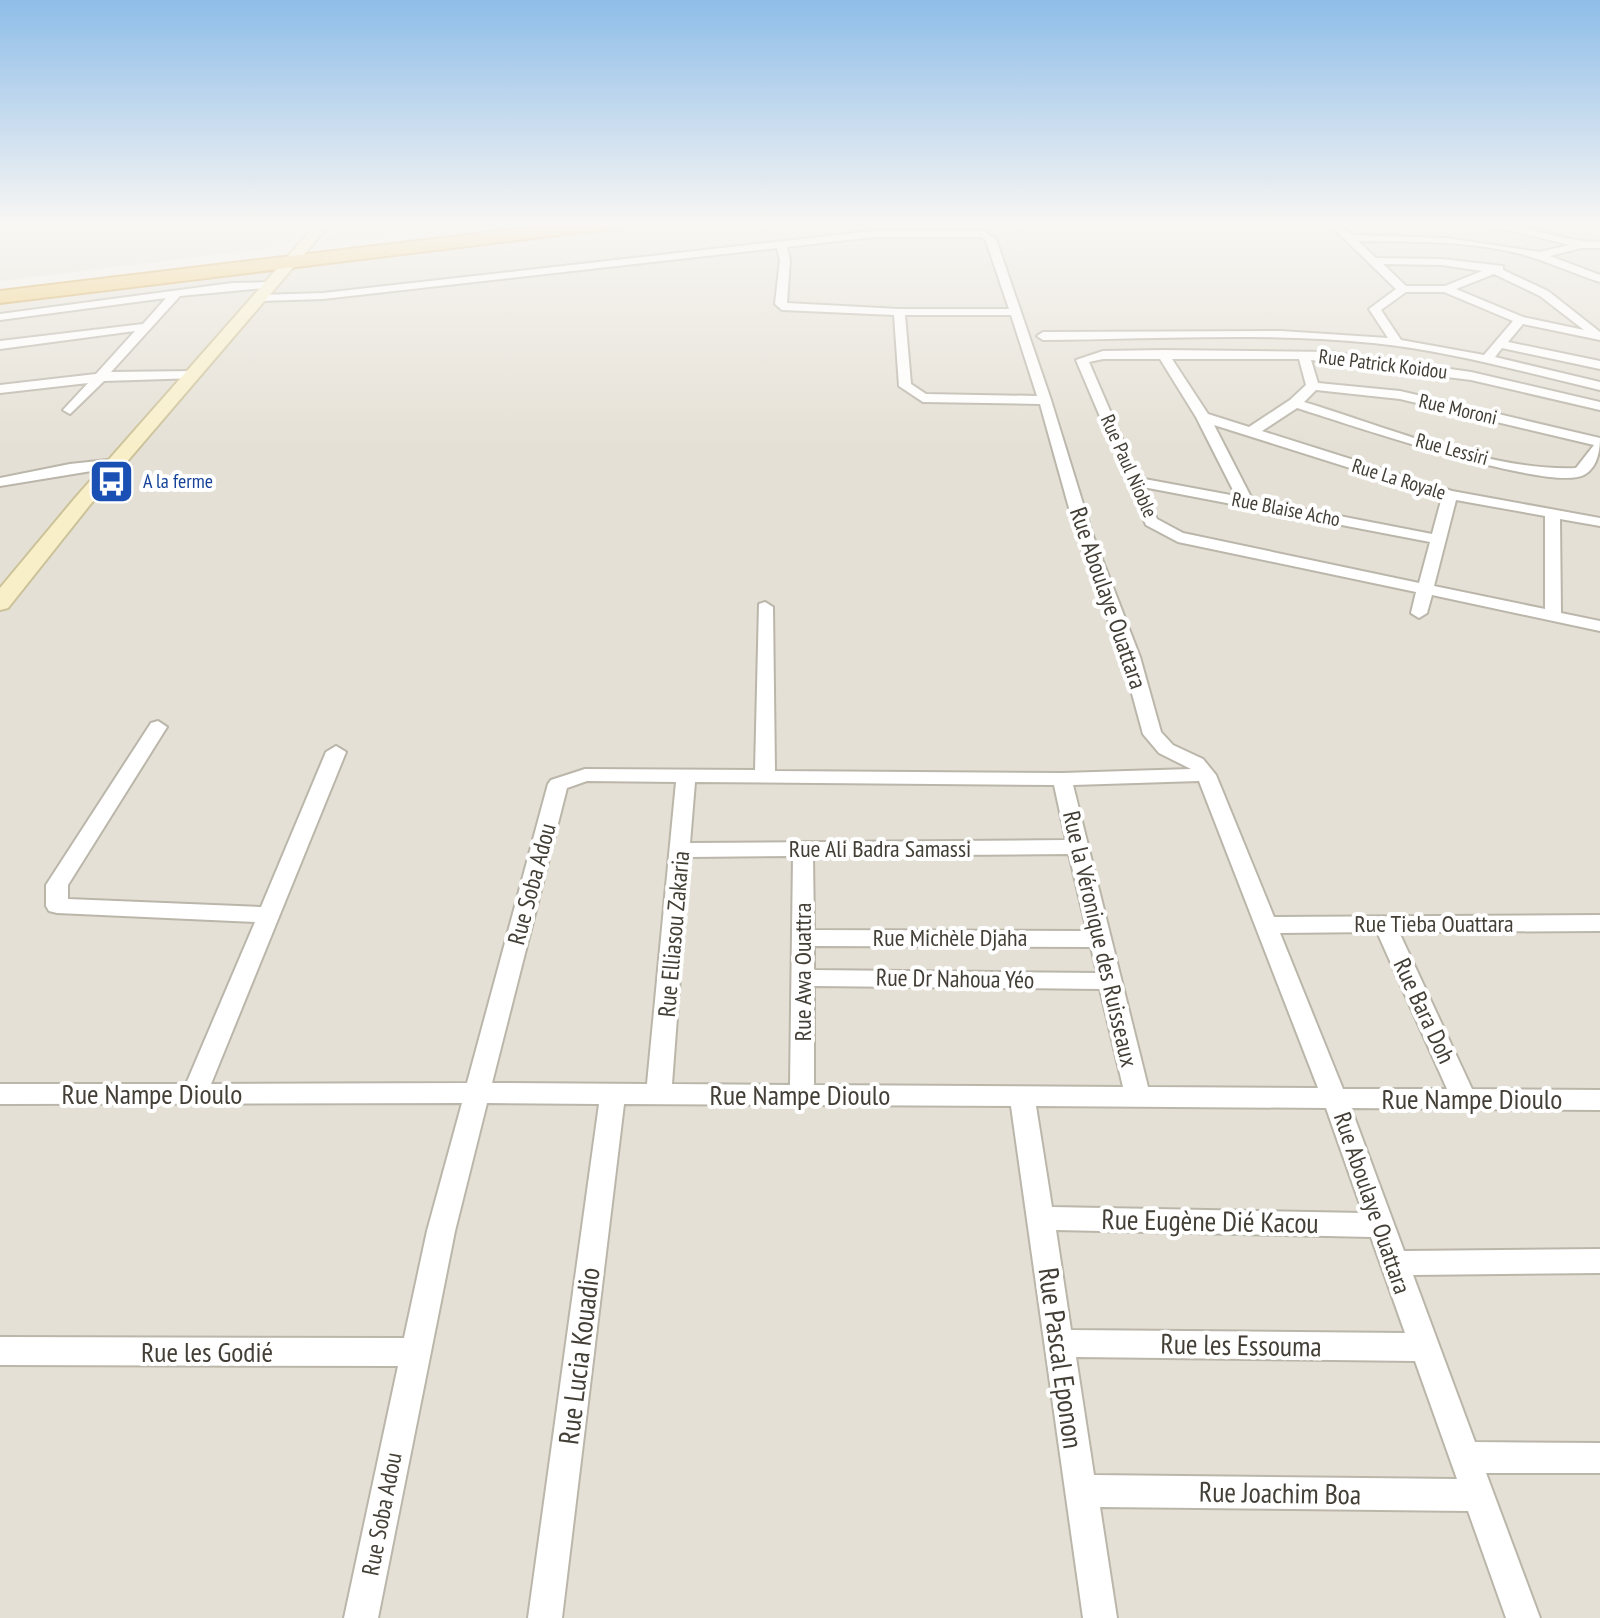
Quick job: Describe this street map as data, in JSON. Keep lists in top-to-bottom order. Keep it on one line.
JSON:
{"streets":{"street":["Rue Patrick Koidou","Rue Moroni","Rue Lessiri","Rue Paul Nioble","Rue La Royale","Rue Blaise Acho","Rue Aboulaye Ouattara","Rue Ali Badra Samassi","Rue Soba Adou","Rue Tieba Ouattara","Rue Elliasou Zakaria","Rue Michèle Djaha","Rue la Véronique des Ruisseaux","Rue Awa Ouattra","Rue Dr Nahoua Yéo","Rue Bara Doh","Rue Nampe Dioulo","Rue Eugène Dié Kacou","Rue les Essouma","Rue les Godié","Rue Lucia Kouadio","Rue Pascal Eponon","Rue Joachim Boa"]},"crossings":[["Rue Patrick Koidou","Rue Paul Nioble"],["Rue Moroni","Rue Lessiri"],["Rue Paul Nioble","Rue Blaise Acho"],["Rue Aboulaye Ouattara","Rue Soba Adou"],["Rue Aboulaye Ouattara","Rue Tieba Ouattara"],["Rue Aboulaye Ouattara","Rue Nampe Dioulo"],["Rue Aboulaye Ouattara","Rue Eugène Dié Kacou"],["Rue Aboulaye Ouattara","Rue les Essouma"],["Rue Aboulaye Ouattara","Rue Joachim Boa"],["Rue Ali Badra Samassi","Rue Elliasou Zakaria"],["Rue Ali Badra Samassi","Rue la Véronique des Ruisseaux"],["Rue Ali Badra Samassi","Rue Awa Ouattra"],["Rue Soba Adou","Rue Elliasou Zakaria"],["Rue Soba Adou","Rue la Véronique des Ruisseaux"],["Rue Soba Adou","Rue Nampe Dioulo"],["Rue Soba Adou","Rue les Godié"],["Rue Tieba Ouattara","Rue Bara Doh"],["Rue Elliasou Zakaria","Rue Nampe Dioulo"],["Rue Michèle Djaha","Rue la Véronique des Ruisseaux"],["Rue Michèle Djaha","Rue Awa Ouattra"],["Rue la Véronique des Ruisseaux","Rue Dr Nahoua Yéo"],["Rue la Véronique des Ruisseaux","Rue Nampe Dioulo"],["Rue Awa Ouattra","Rue Dr Nahoua Yéo"],["Rue Awa Ouattra","Rue Nampe Dioulo"],["Rue Bara Doh","Rue Nampe Dioulo"],["Rue Nampe Dioulo","Rue Lucia Kouadio"],["Rue Nampe Dioulo","Rue Pascal Eponon"],["Rue Eugène Dié Kacou","Rue Pascal Eponon"],["Rue les Essouma","Rue Pascal Eponon"],["Rue Pascal Eponon","Rue Joachim Boa"]],"places":{"bus stop":["A la ferme"]}}
